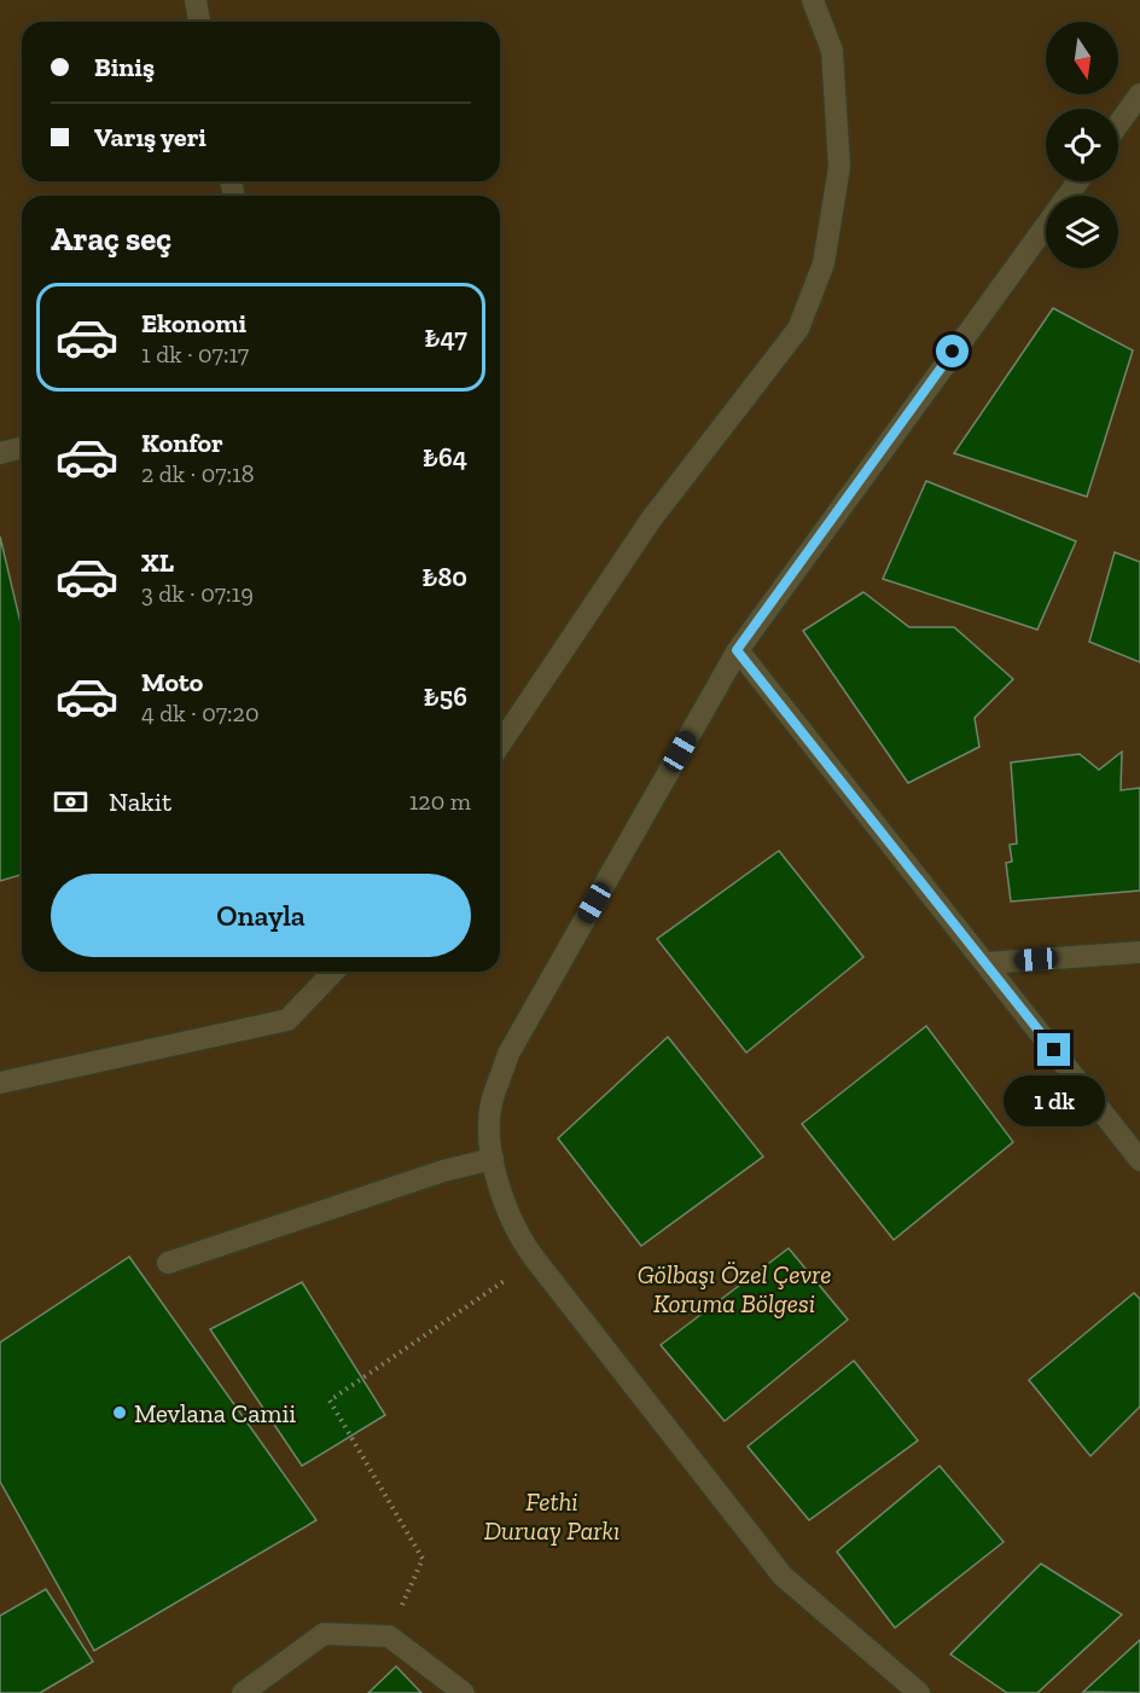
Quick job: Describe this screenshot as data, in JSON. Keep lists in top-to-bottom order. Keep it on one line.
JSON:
{"parks":["Gölbaşı Özel Çevre Koruma Bölgesi","Fethi Duruay Parkı"],"places":["Mevlana Camii"],"north":"bottom","page":{"banner":["Biniş","Varış yeri"],"heading":"Araç seç","list":[{"name":"Ekonomi","note":"1 dk · 07:17","value":"₺47"},{"name":"Konfor","note":"2 dk · 07:18","value":"₺64"},{"name":"XL","note":"3 dk · 07:19","value":"₺80"},{"name":"Moto","note":"4 dk · 07:20","value":"₺56"}],"pay":["Nakit","120 m"],"buttons":"Onayla","bubble":"1 dk"}}
